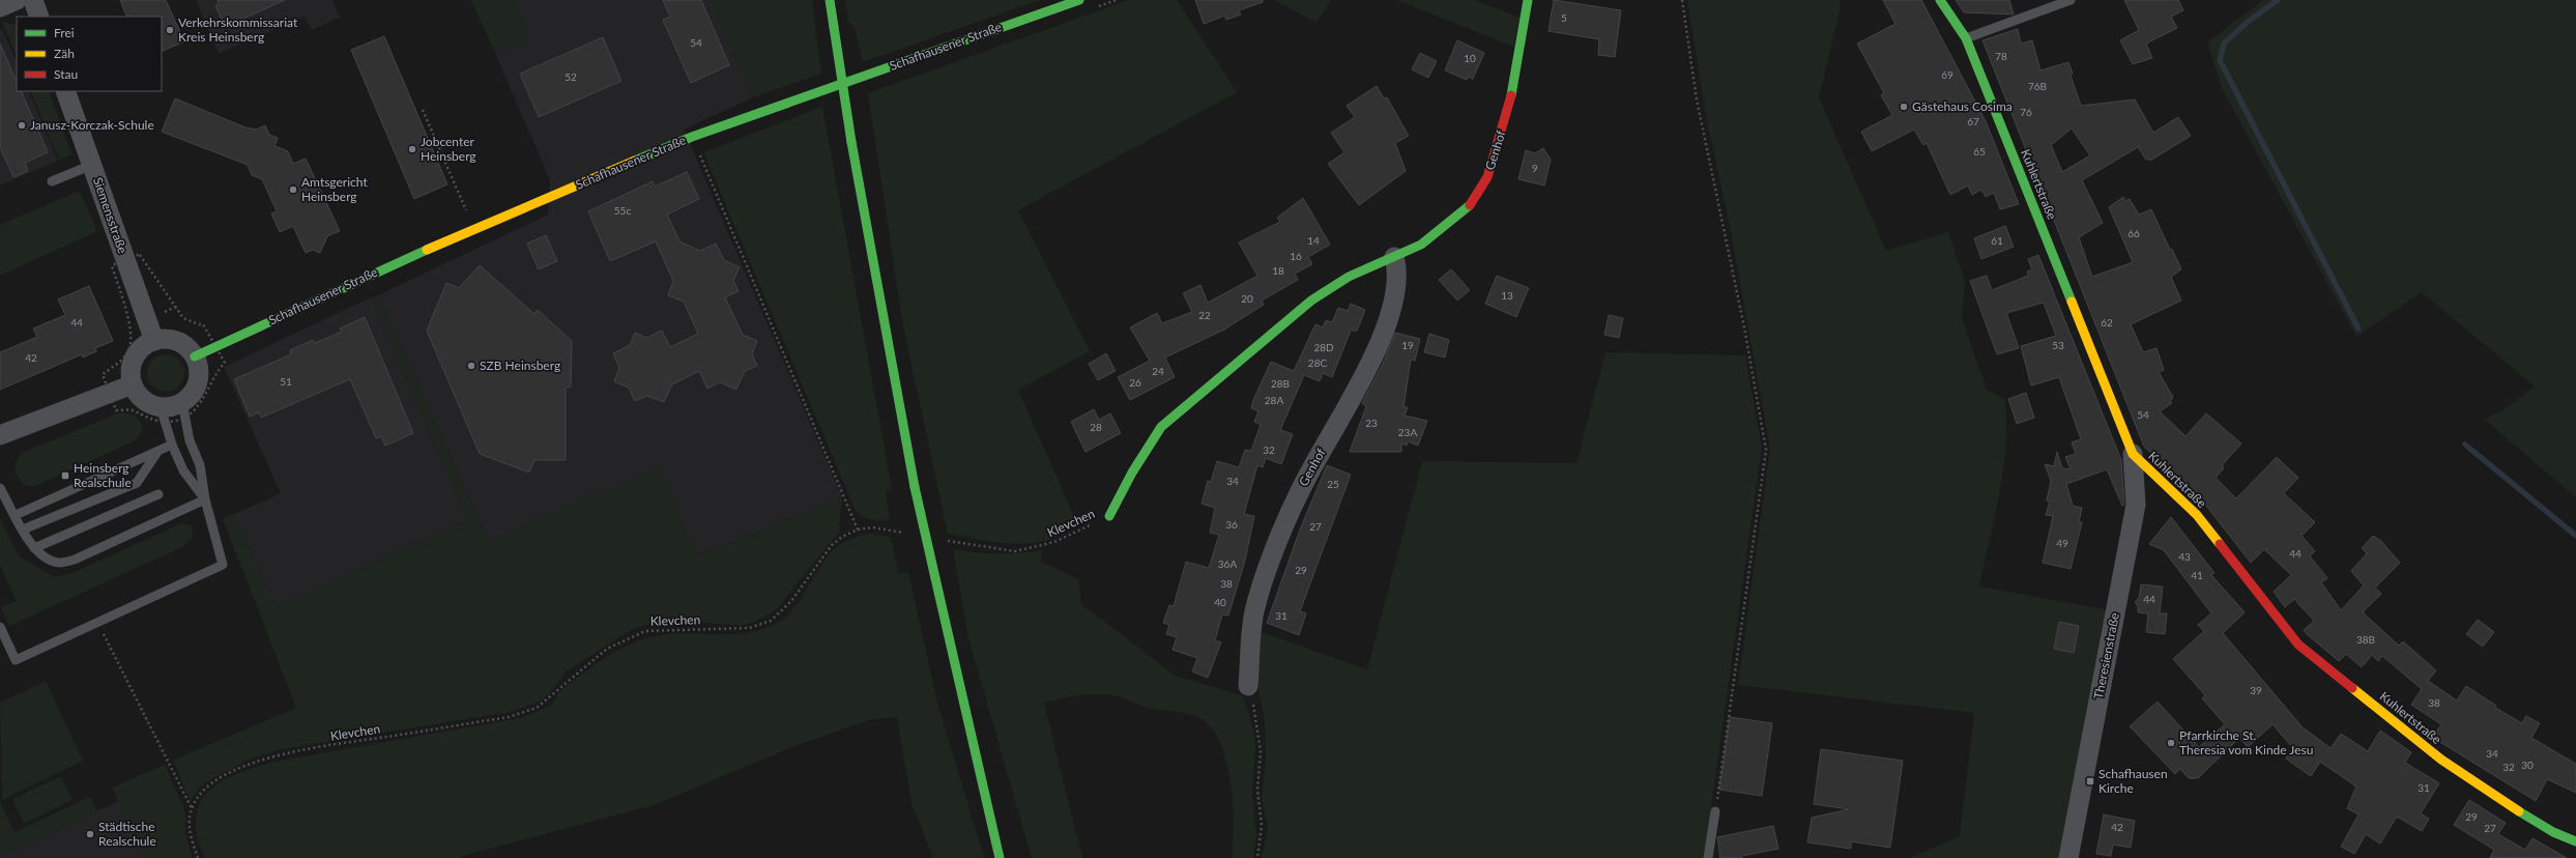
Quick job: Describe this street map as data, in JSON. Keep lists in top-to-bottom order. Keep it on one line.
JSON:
{"streets":{"street":["Schafhausener Straße","Genhof","Kuhlertstraße","Siemensstraße","Theresienstraße"],"path":["Klevchen"]},"crossings":[["Schafhausener Straße","Siemensstraße"],["Genhof","Klevchen"],["Kuhlertstraße","Theresienstraße"]],"places":{"other":["Verkehrskommissariat Kreis Heinsberg","Gästehaus Cosima","Janusz-Korczak-Schule","Jobcenter Heinsberg","Amtsgericht Heinsberg","SZB Heinsberg","Pfarrkirche St. Theresia vom Kinde Jesu","Städtische Realschule"],"transit":["Heinsberg Realschule","Schafhausen Kirche"]},"house_numbers":["5","54","78","10","69","52","76B","76","67","65","9","55c","66","14","61","16","18","13","20","22","44","62","19","53","28D","42","28C","24","51","26","28B","28A","54","23","28","23A","32","34","25","36","27","49","44","43","36A","29","41","38","44","40","31","38B","39","38","34","30","32","31","29","42","27"],"legend":["Frei","Zäh","Stau"]}
